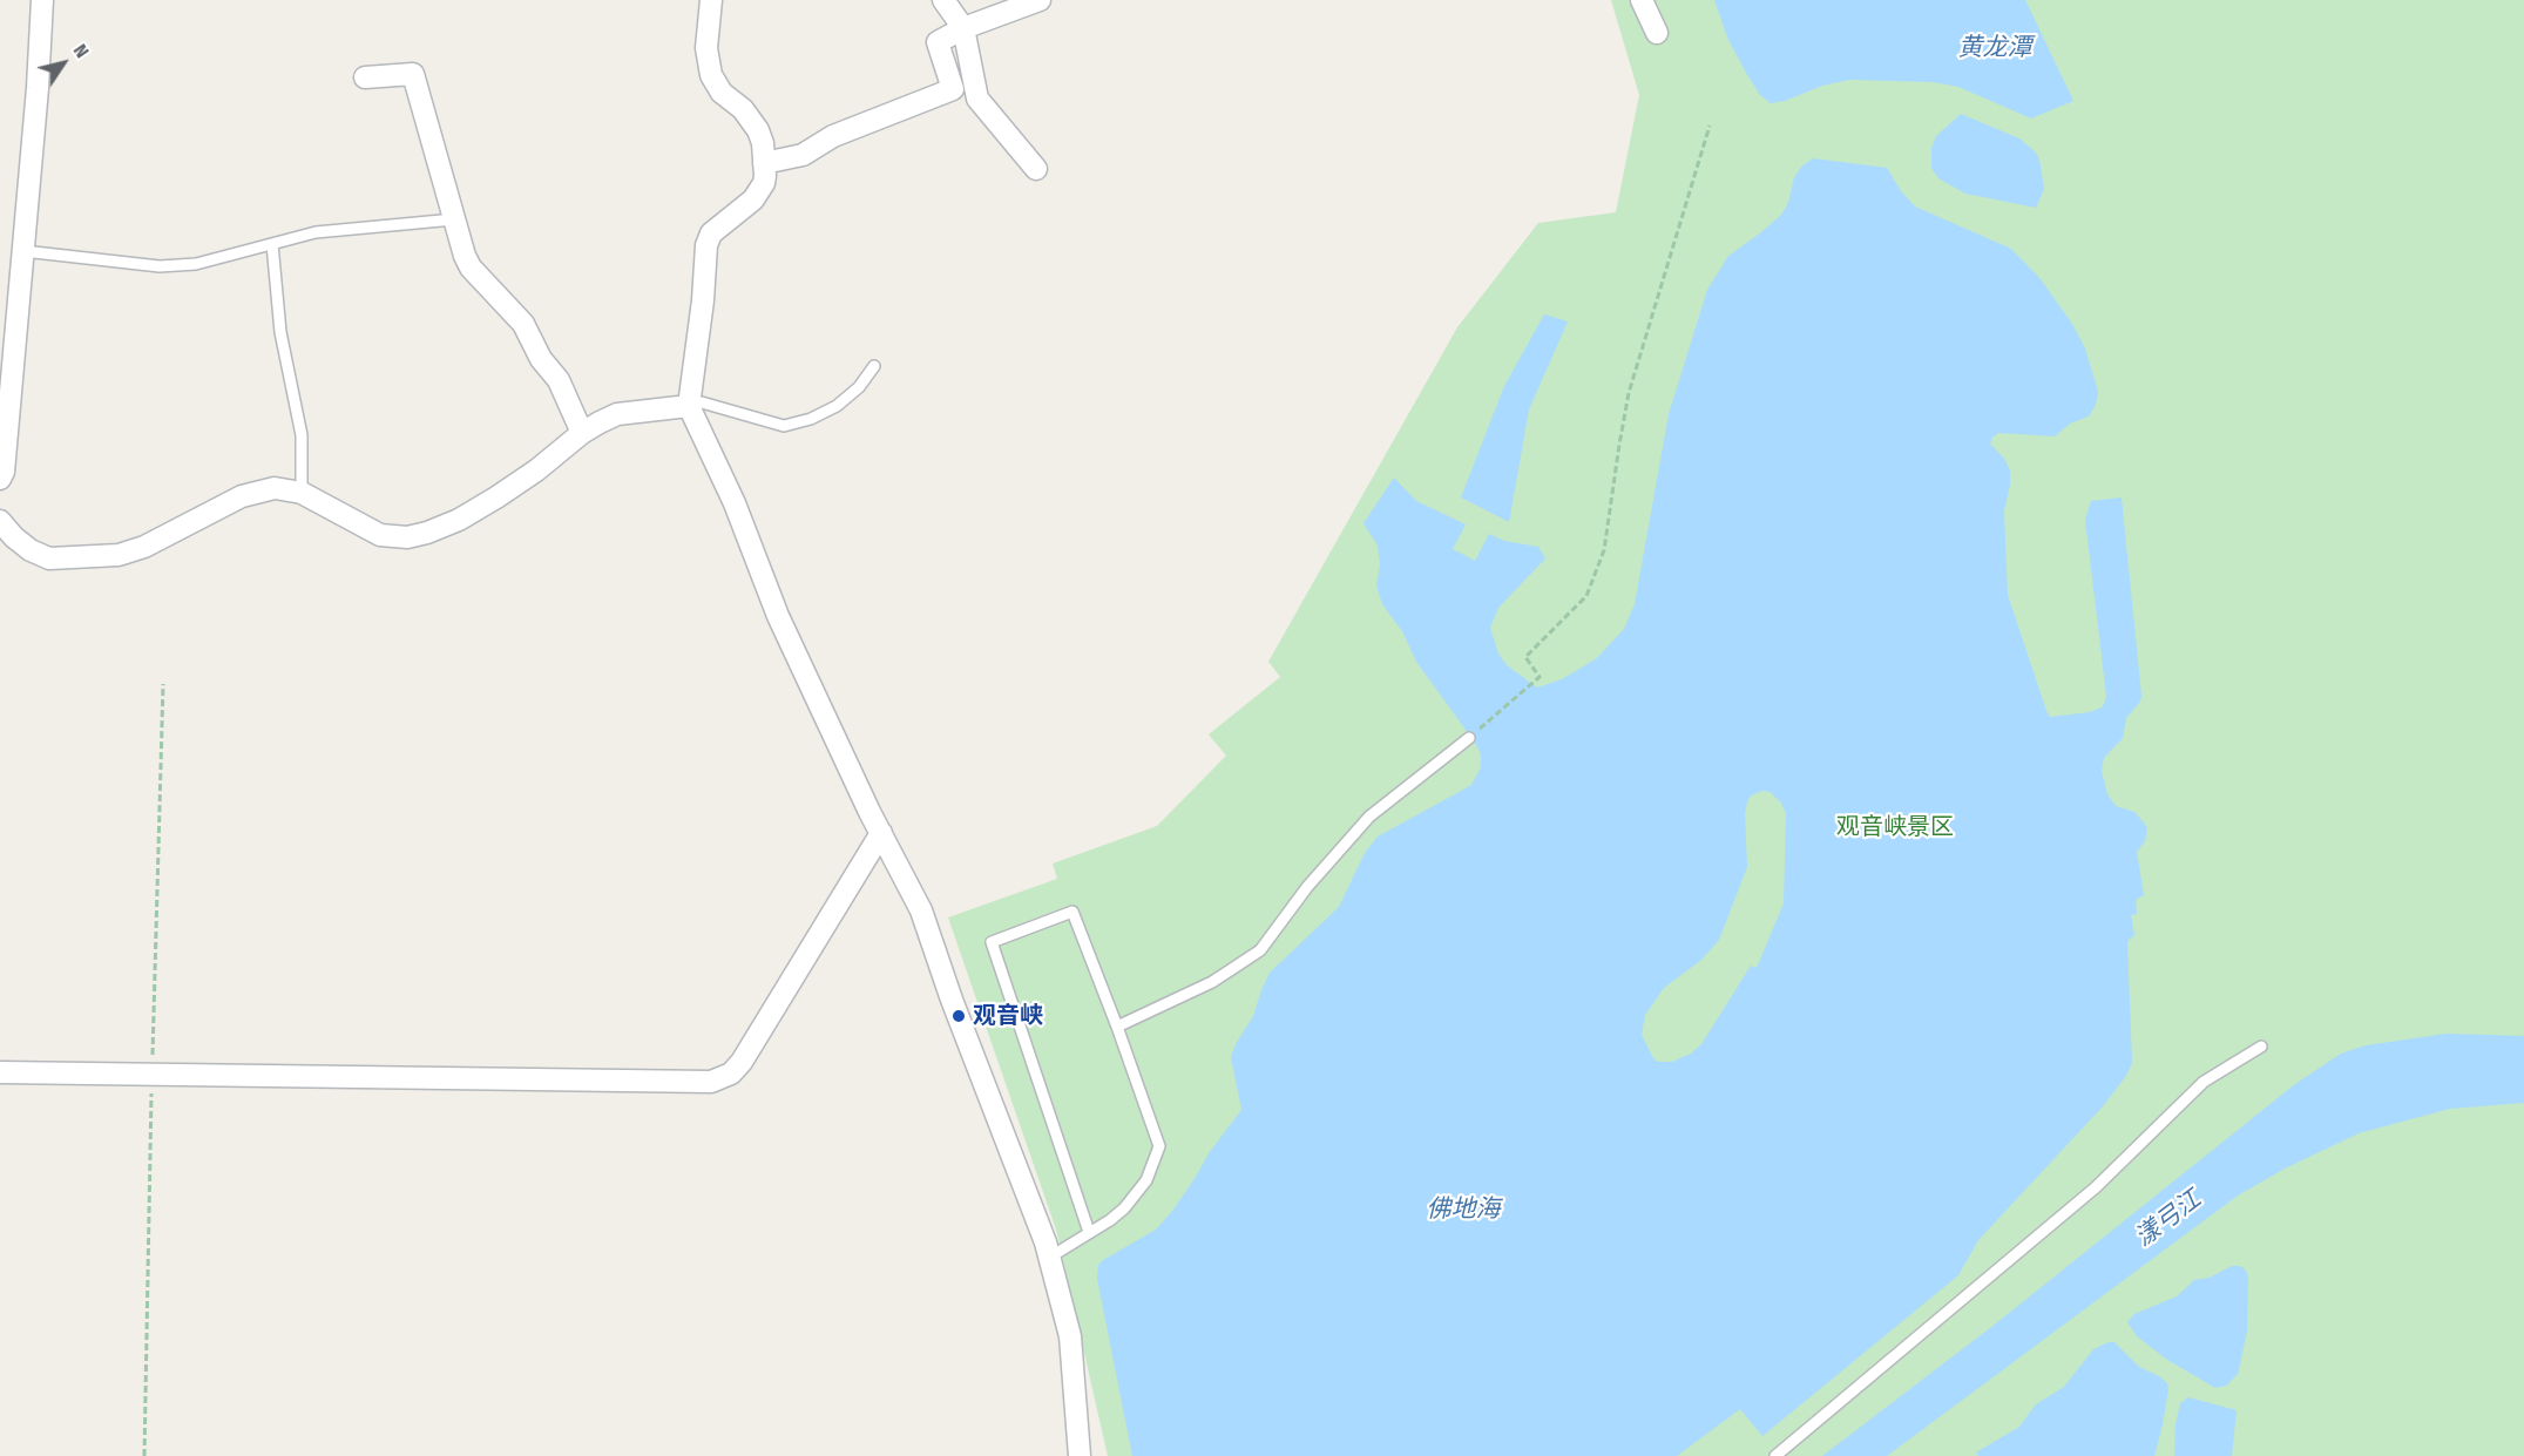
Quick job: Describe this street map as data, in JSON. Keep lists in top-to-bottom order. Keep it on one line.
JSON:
{"water":["黄龙潭","佛地海","漾弓江"],"parks":["观音峡景区"],"places":["观音峡"],"north":"top right"}
